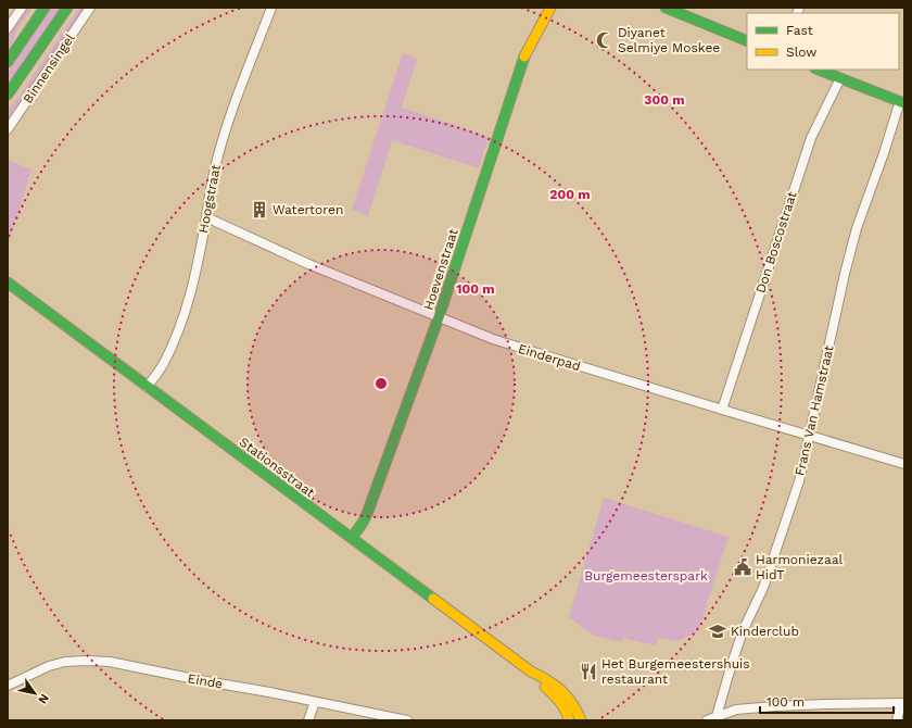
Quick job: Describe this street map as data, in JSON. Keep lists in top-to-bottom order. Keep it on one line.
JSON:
{"streets":{"main road":["Hoevenstraat","Stationsstraat"],"street":["Binnensingel","Hoogstraat","Don Boscostraat","Einderpad","Frans Van Hamstraat","Einde"]},"crossings":[["Hoogstraat","Einderpad"],["Hoogstraat","Stationsstraat"],["Don Boscostraat","Einderpad"],["Hoevenstraat","Einderpad"],["Hoevenstraat","Stationsstraat"],["Einderpad","Frans Van Hamstraat"]],"parks":["Burgemeesterspark"],"places":{"mosque":["Diyanet Selmiye Moskee"],"building":["Watertoren"],"public building":["Harmoniezaal HidT"],"school or university":["Kinderclub"],"restaurant":["Het Burgemeestershuis restaurant"]},"legend":["Fast","Slow"],"scale_bar":"100 m","north":"bottom right","rings":["300 m","200 m","100 m"]}
